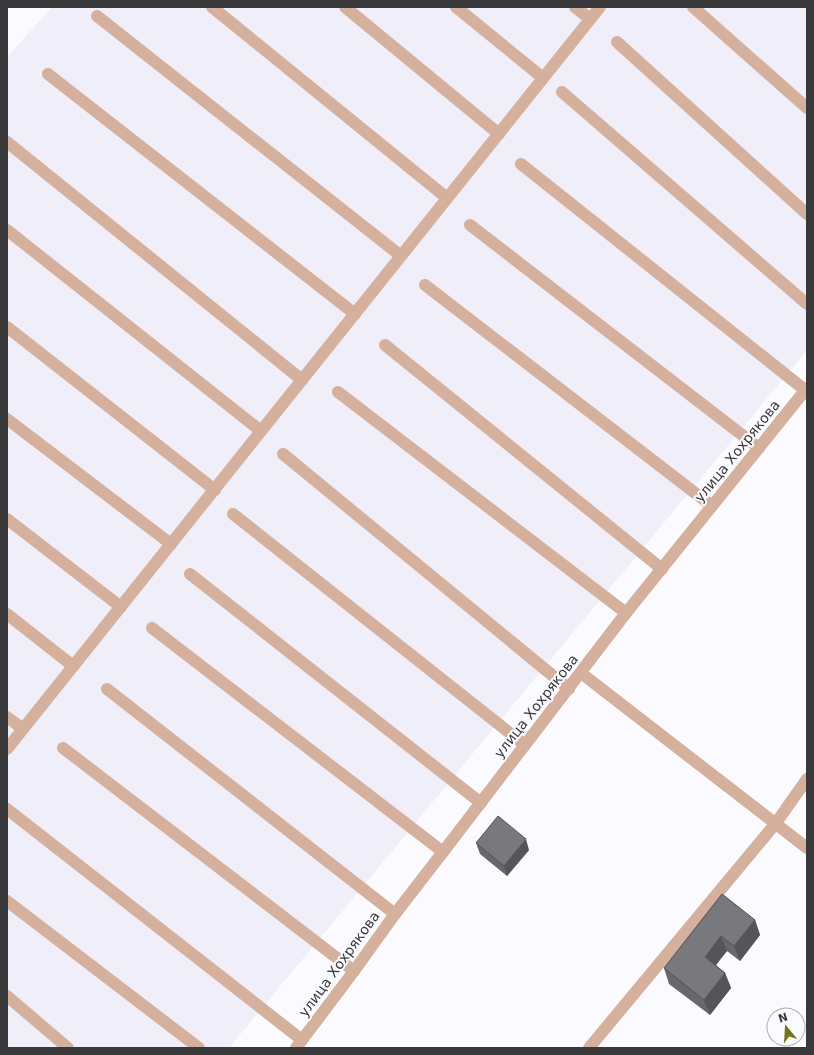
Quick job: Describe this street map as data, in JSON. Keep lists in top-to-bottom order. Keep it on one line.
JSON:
{"streets":{"street":["улица Хохрякова"]},"north":"top"}
